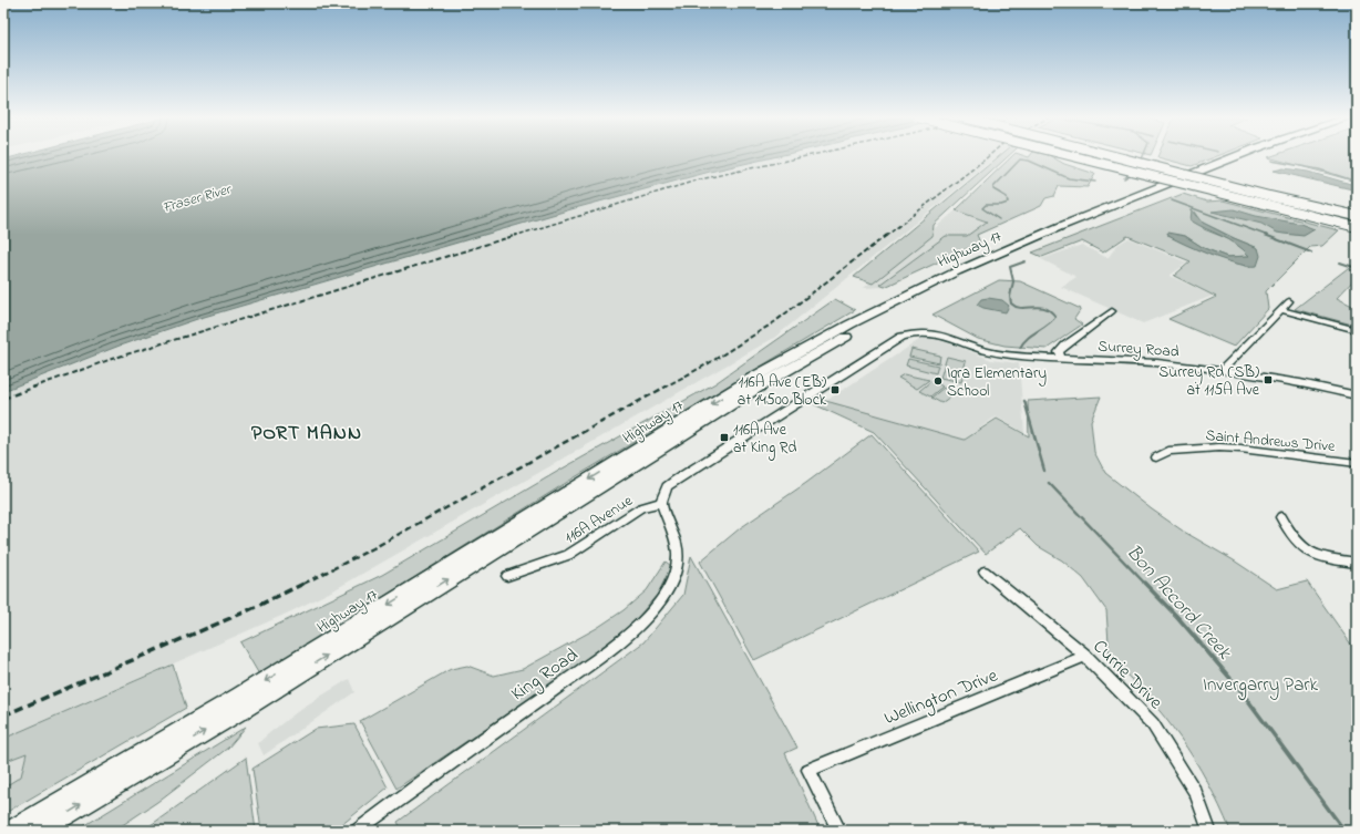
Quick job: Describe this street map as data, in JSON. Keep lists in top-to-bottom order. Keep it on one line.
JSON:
{"streets":{"highway":["Highway 17"],"street":["Surrey Road","Saint Andrews Drive","116A Avenue","King Road","Currie Drive","Wellington Drive"]},"crossings":[["Surrey Road","116A Avenue"],["Surrey Road","King Road"],["116A Avenue","King Road"],["Currie Drive","Wellington Drive"]],"districts":["PORT MANN"],"water":["Fraser River","Bon Accord Creek"],"parks":["Invergarry Park"],"places":{"transit":["Surrey Rd (SB) at 115A Ave","116A Ave (EB) at 14500 Block","116A Ave at King Rd"],"other":["Iqra Elementary School"]}}
